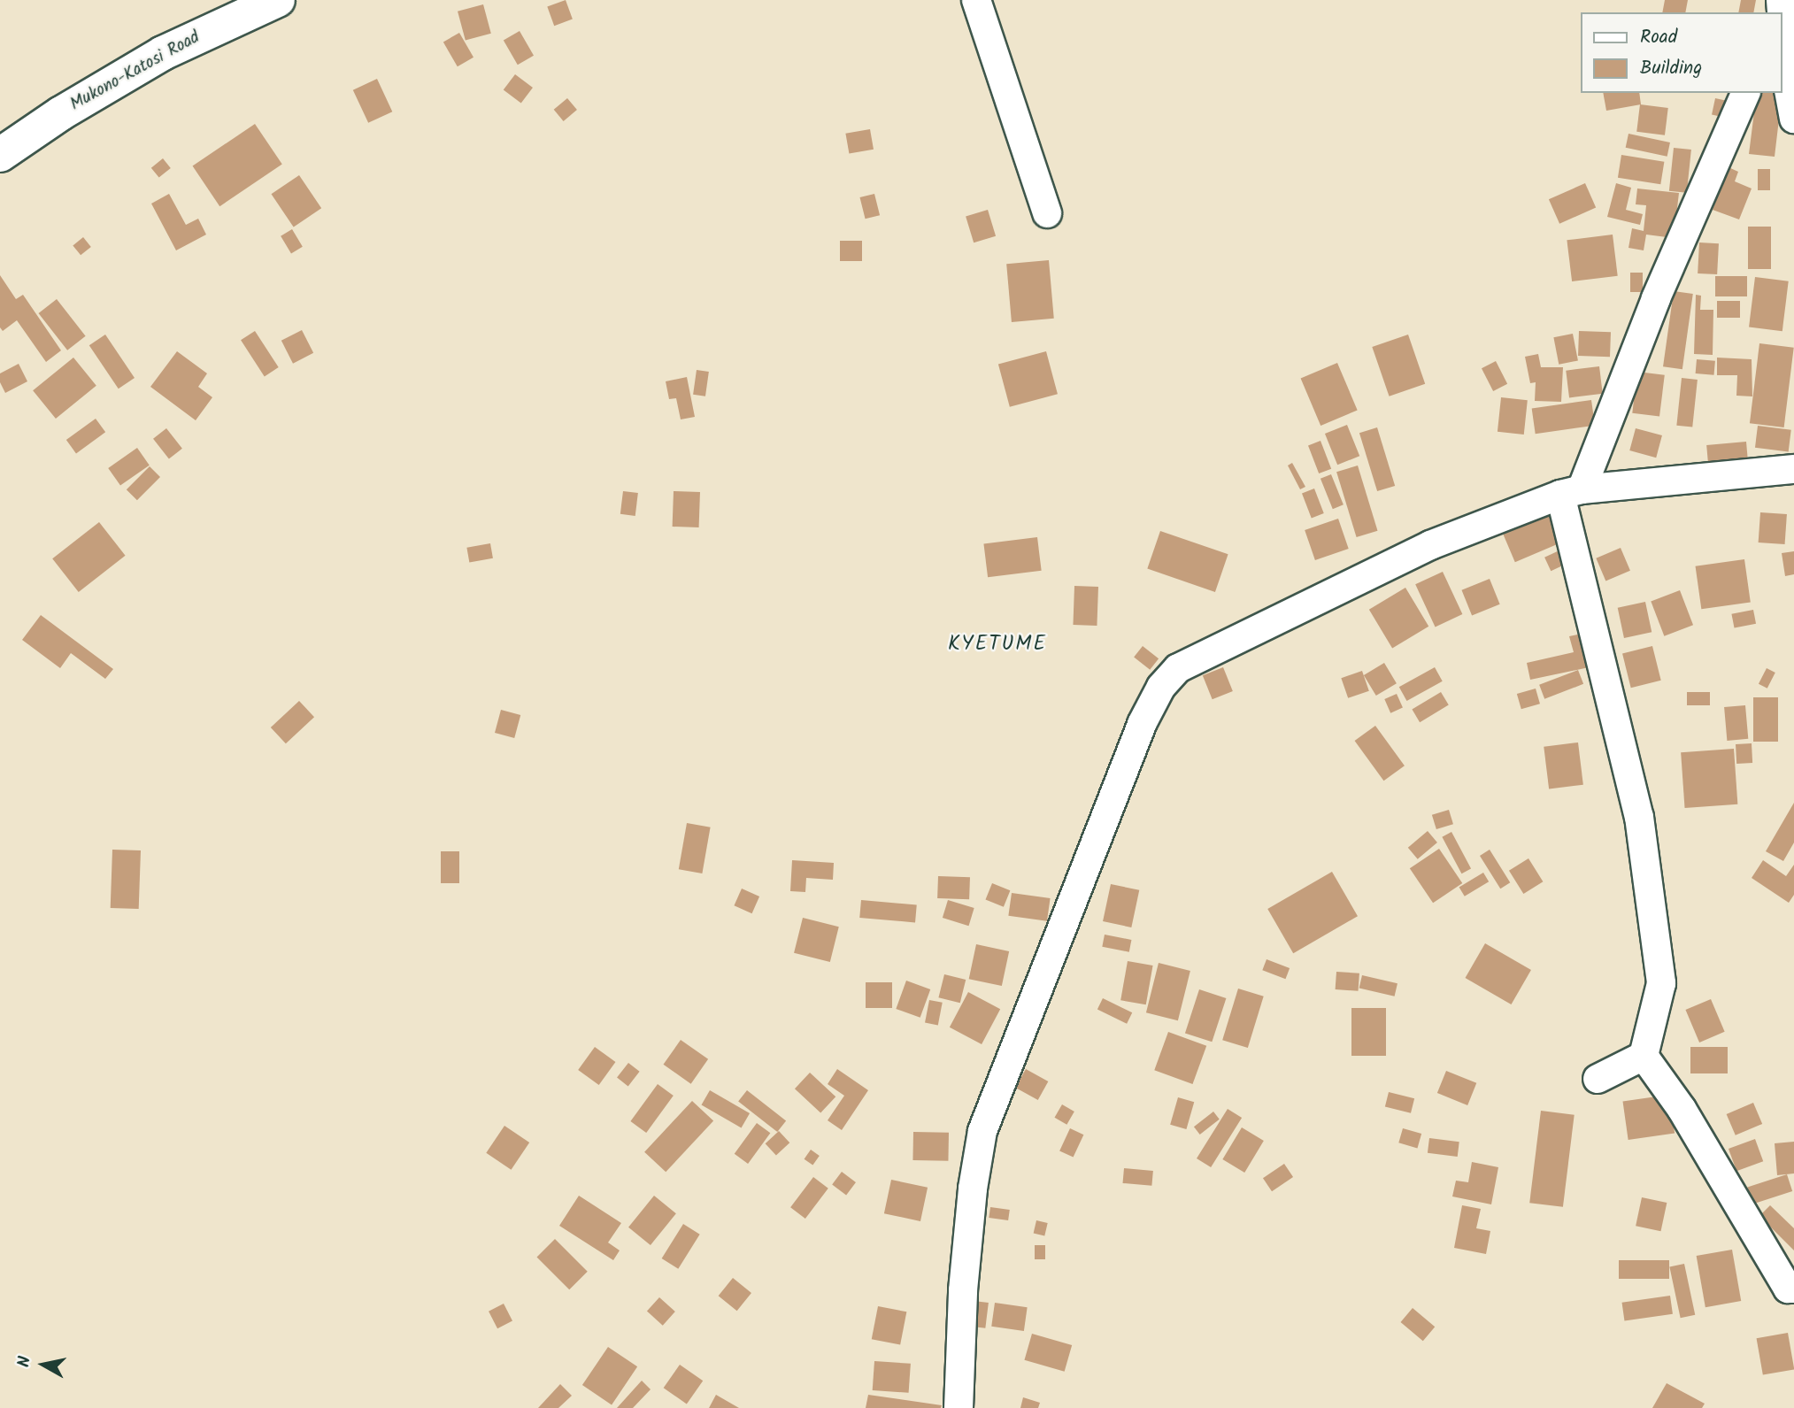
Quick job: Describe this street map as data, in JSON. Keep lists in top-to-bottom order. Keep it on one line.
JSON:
{"streets":{"main road":["Mukono-Katosi Road"]},"districts":["KYETUME"],"legend":["Road","Building"],"north":"left"}
